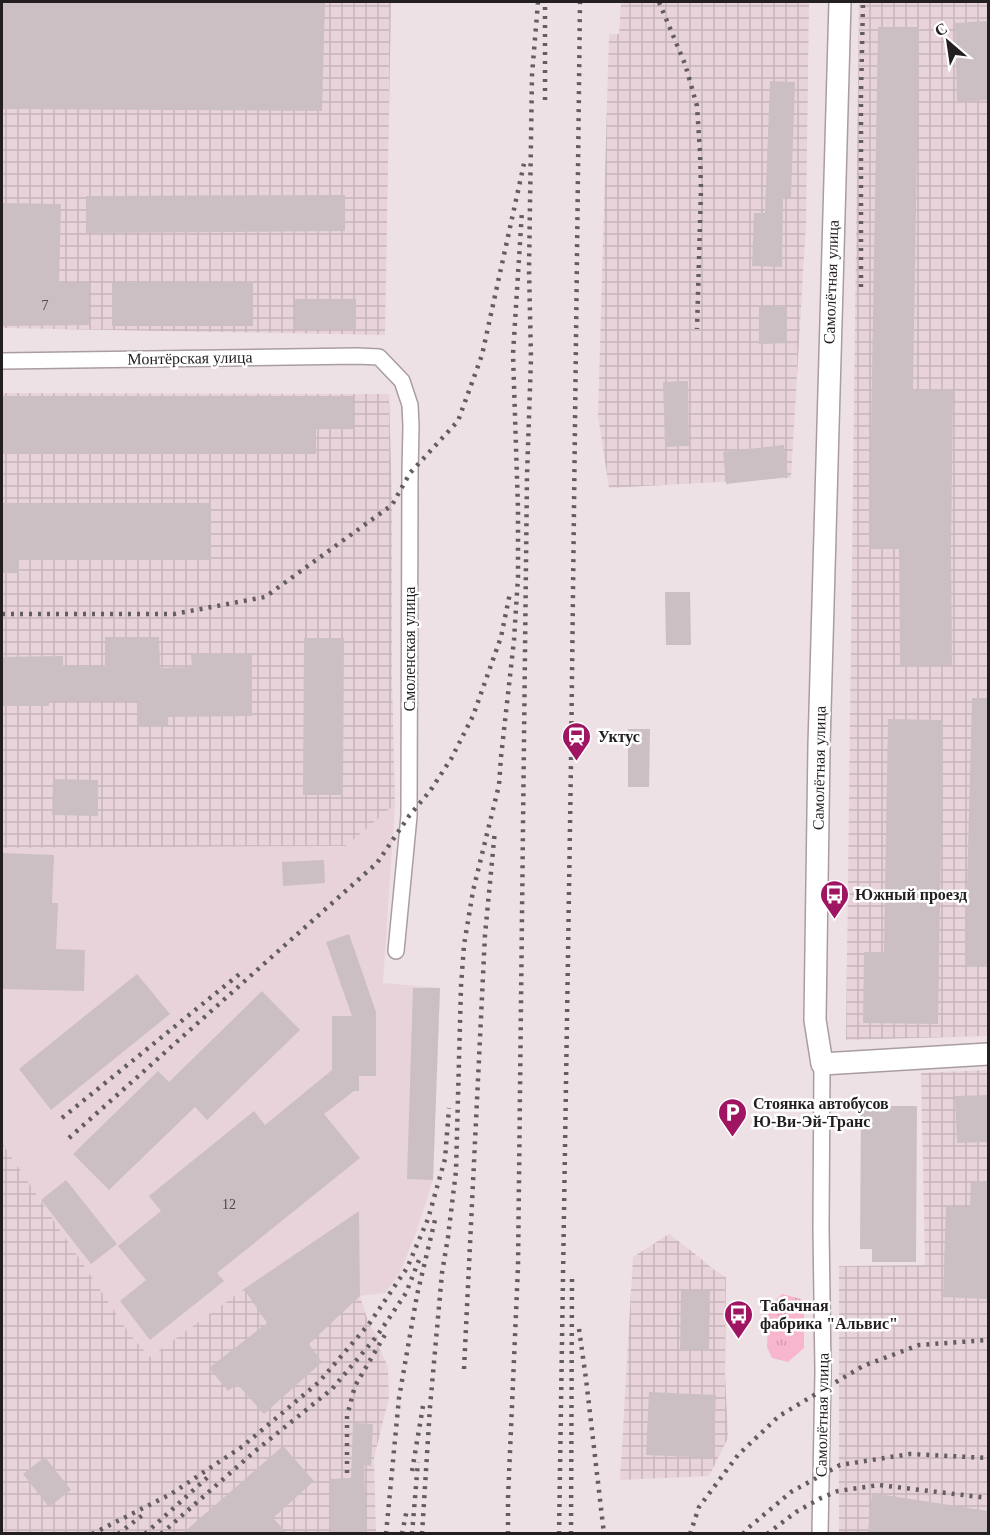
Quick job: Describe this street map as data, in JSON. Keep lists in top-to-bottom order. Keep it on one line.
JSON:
{"streets":{"main road":["Самолётная улица"],"street":["Монтёрская улица","Смоленская улица"]},"crossings":[["Монтёрская улица","Смоленская улица"]],"places":{"station":["Уктус"],"bus stop":["Южный проезд","Табачная фабрика \"Альвис\""],"parking":["Стоянка автобусов Ю-Ви-Эй-Транс"]},"house_numbers":["7","12"],"north":"top left"}
